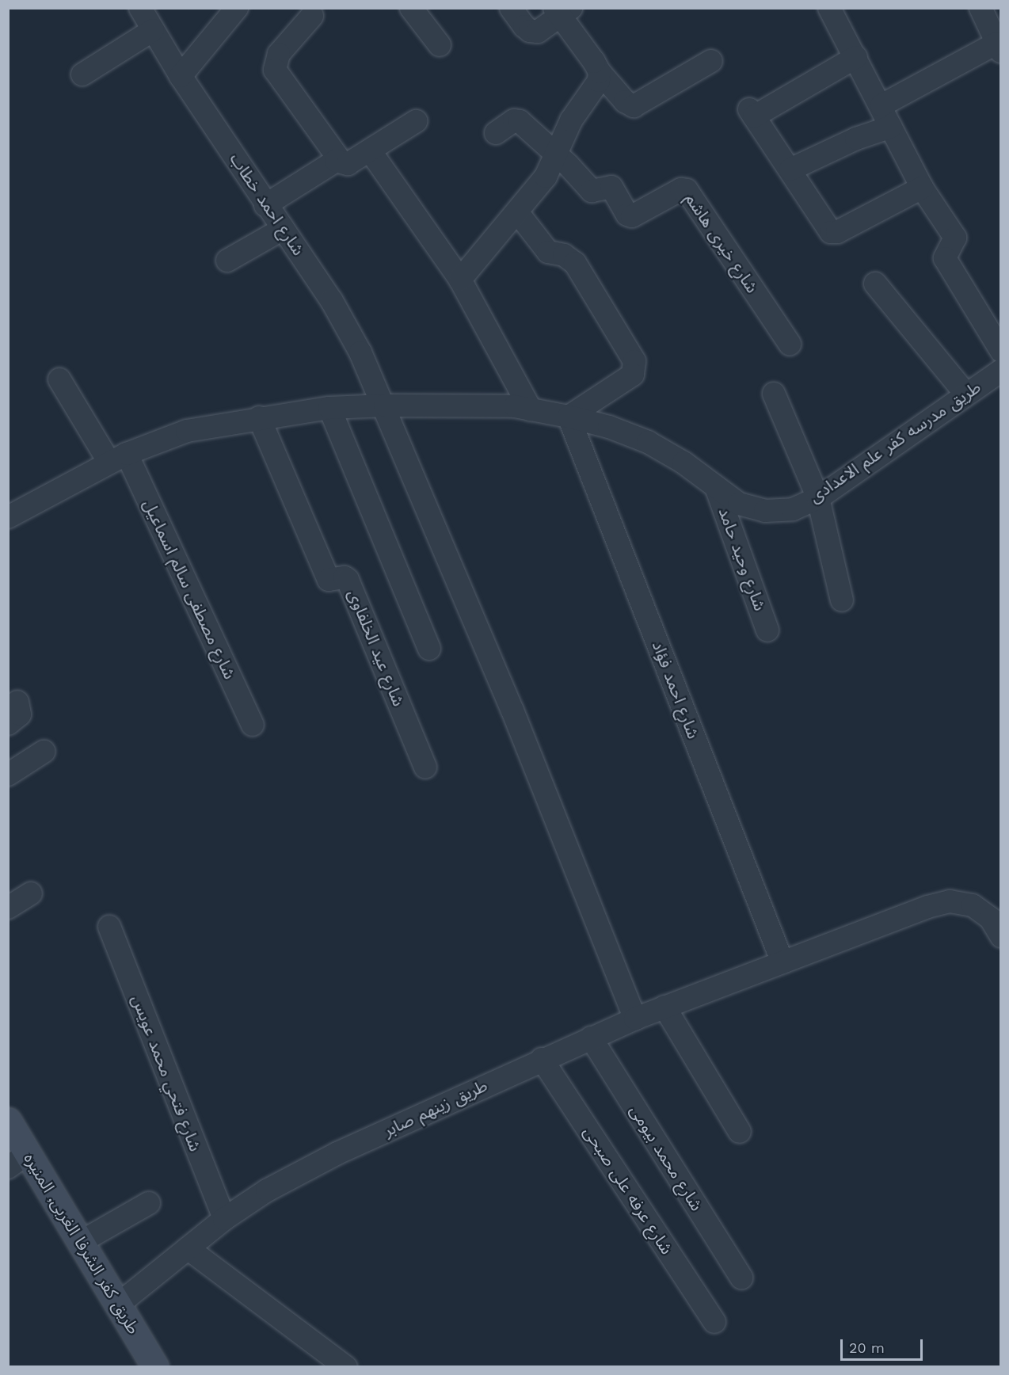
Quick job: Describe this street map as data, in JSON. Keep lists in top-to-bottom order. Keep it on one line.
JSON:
{"streets":{"street":["شارع احمد خطاب","شارع خيرى هاشم","طريق مدرسه كفر علم الاعدادى","شارع وحيد حامد","شارع مصطفى سالم اسماعيل","شارع عيد الخلفاوى","شارع احمد فؤاد","شارع فتحي محمد عويس","طريق زينهم صابر","شارع محمد بيومى","شارع عرفه على صبحى","طريق كفر الشرفا الغربى, المنيره"]},"crossings":[["شارع احمد خطاب","طريق مدرسه كفر علم الاعدادى"],["شارع احمد خطاب","طريق زينهم صابر"],["طريق مدرسه كفر علم الاعدادى","شارع وحيد حامد"],["طريق مدرسه كفر علم الاعدادى","شارع مصطفى سالم اسماعيل"],["طريق مدرسه كفر علم الاعدادى","شارع عيد الخلفاوى"],["طريق مدرسه كفر علم الاعدادى","شارع احمد فؤاد"],["شارع احمد فؤاد","طريق زينهم صابر"],["شارع فتحي محمد عويس","طريق زينهم صابر"],["طريق زينهم صابر","شارع محمد بيومى"],["طريق زينهم صابر","شارع عرفه على صبحى"],["طريق زينهم صابر","طريق كفر الشرفا الغربى, المنيره"]],"scale_bar":"20 m"}
